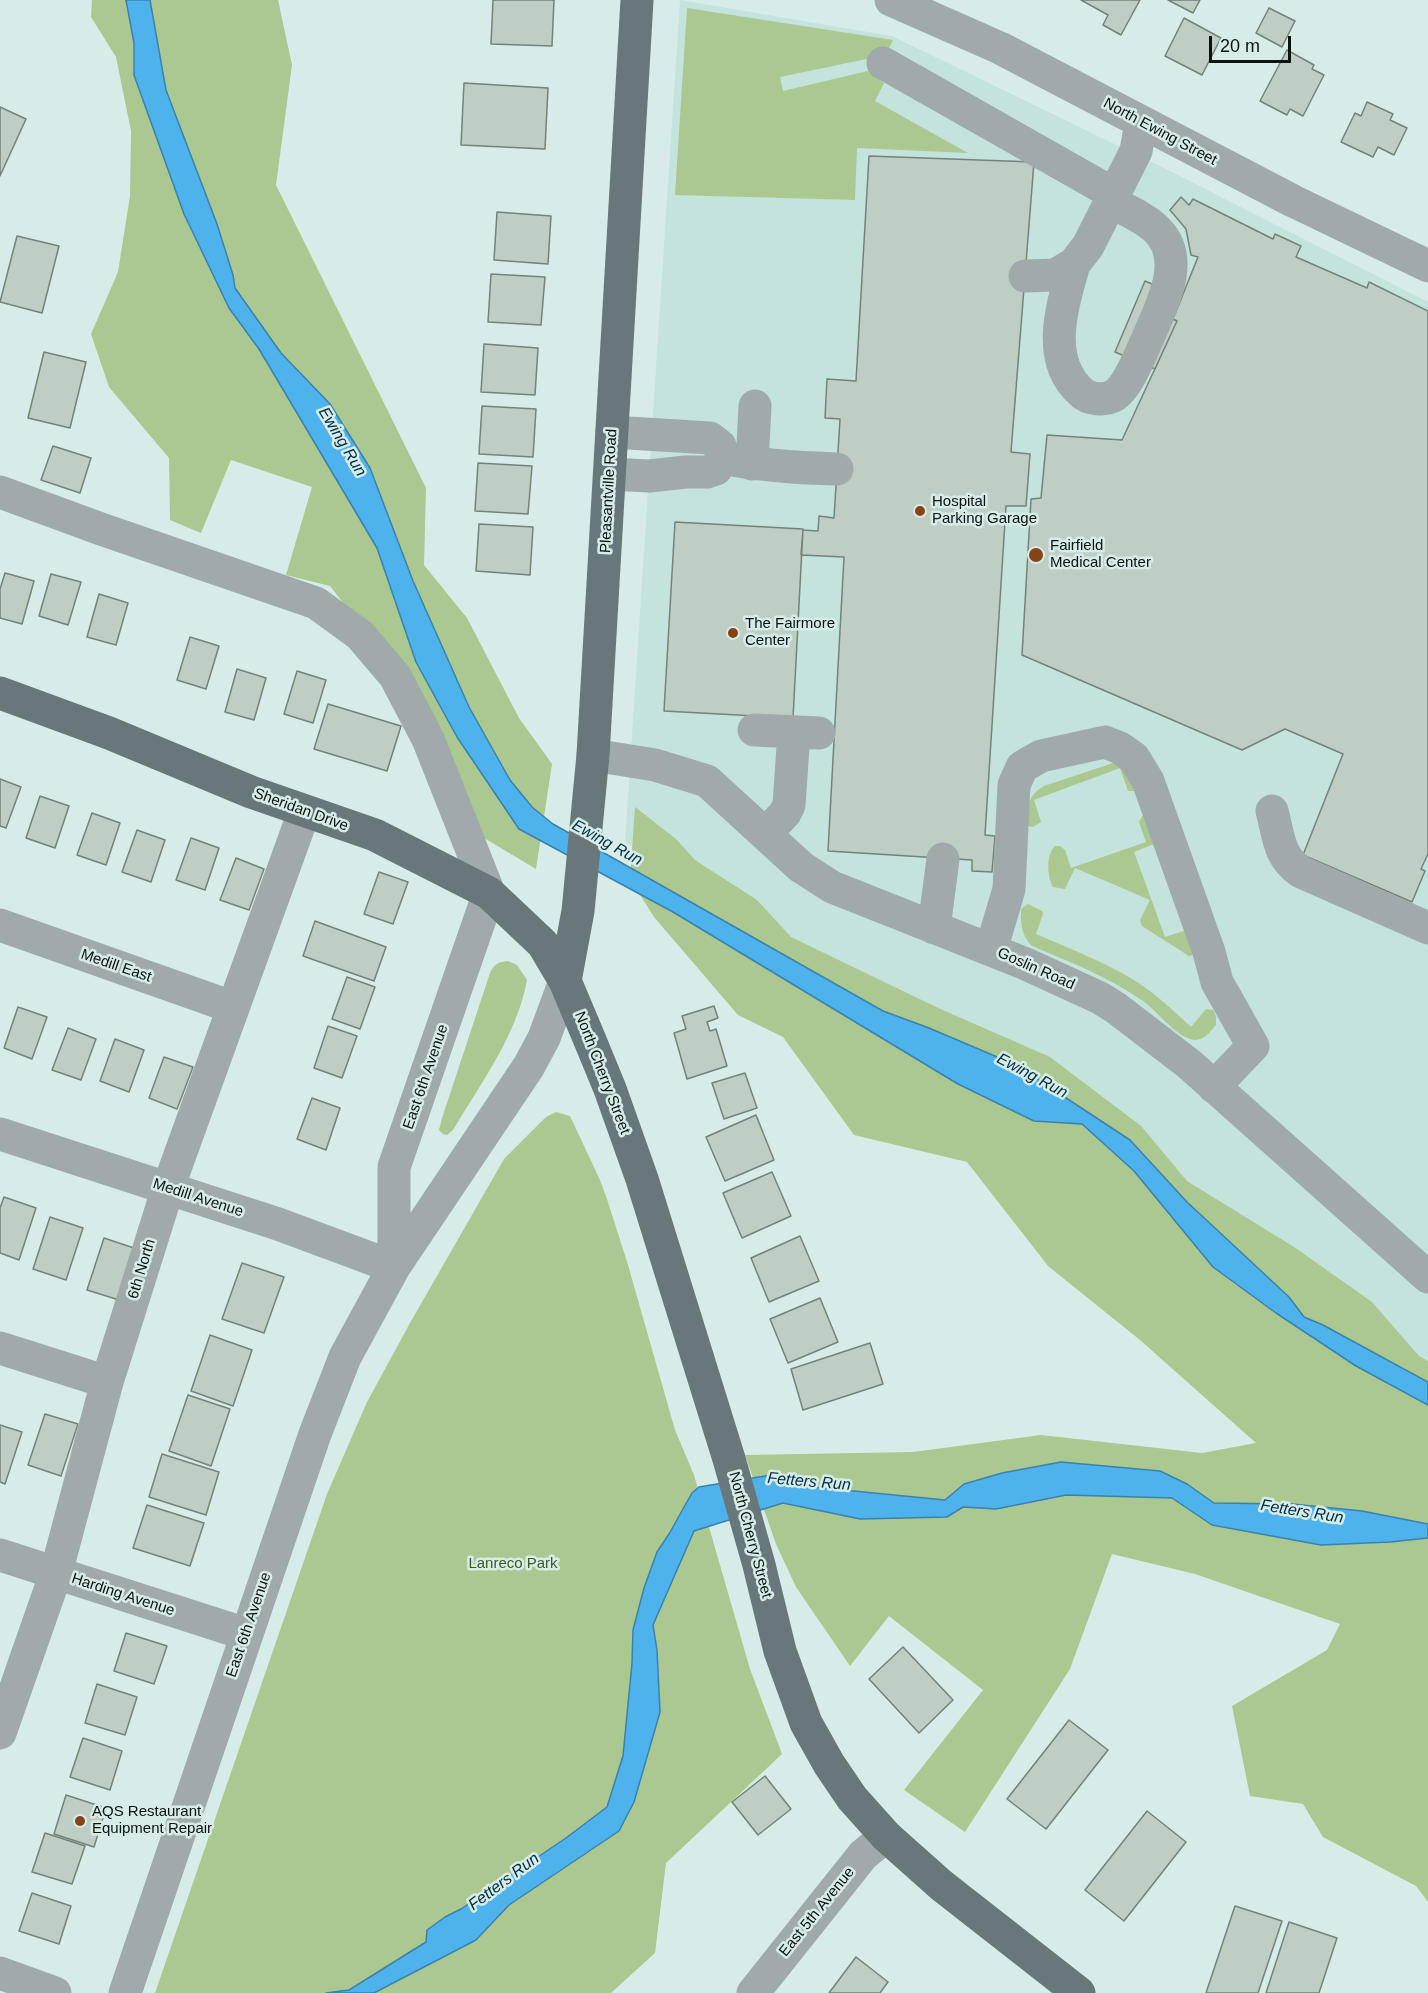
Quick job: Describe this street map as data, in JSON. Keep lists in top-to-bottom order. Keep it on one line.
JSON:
{"streets":{"main road":["Pleasantville Road","Sheridan Drive","North Cherry Street"],"street":["North Ewing Street","Medill East","Goslin Road","East 6th Avenue","Medill Avenue","6th North","Harding Avenue","East 5th Avenue"]},"crossings":[["Pleasantville Road","Sheridan Drive"],["Pleasantville Road","Goslin Road"],["Pleasantville Road","North Cherry Street"],["Pleasantville Road","East 6th Avenue"],["Sheridan Drive","North Cherry Street"],["Sheridan Drive","East 6th Avenue"],["Sheridan Drive","6th North"],["Medill East","6th North"],["North Cherry Street","East 6th Avenue"],["North Cherry Street","East 5th Avenue"],["East 6th Avenue","Medill Avenue"],["East 6th Avenue","Harding Avenue"],["Medill Avenue","6th North"],["6th North","Harding Avenue"]],"water":["Ewing Run","Fetters Run"],"parks":["Lanreco Park"],"places":["Hospital Parking Garage","Fairfield Medical Center","The Fairmore Center","AQS Restaurant Equipment Repair"],"scale_bar":"20 m"}
